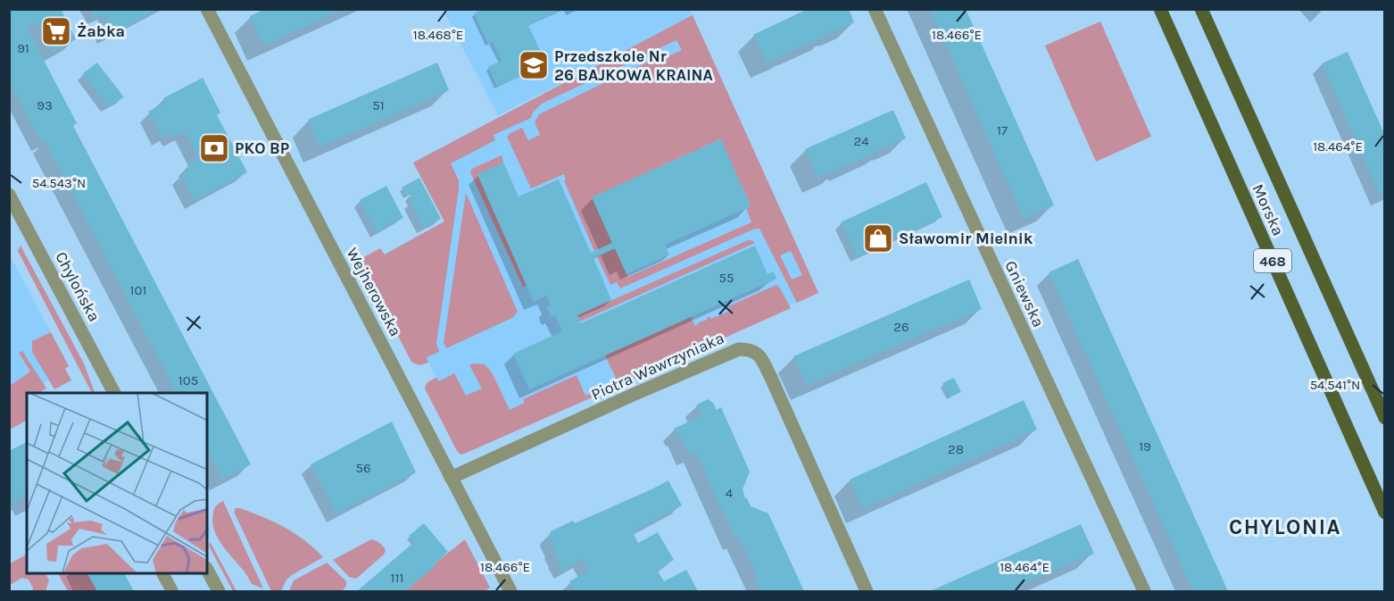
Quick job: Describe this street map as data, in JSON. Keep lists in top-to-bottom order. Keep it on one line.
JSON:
{"streets":{"main road":["Morska","468"],"street":["Chylońska","Wejherowska","Gniewska","Piotra Wawrzyniaka"]},"crossings":[["Wejherowska","Piotra Wawrzyniaka"]],"districts":["CHYLONIA"],"places":{"supermarket":["Żabka"],"school or university":["Przedszkole Nr 26 BAJKOWA KRAINA"],"bank":["PKO BP"],"shop":["Sławomir Mielnik"]},"house_numbers":["91","93","51","17","24","55","101","26","105","19","28","56","4","111"],"coordinates":["18.468°E","18.466°E","18.464°E","54.543°N","54.541°N"]}
